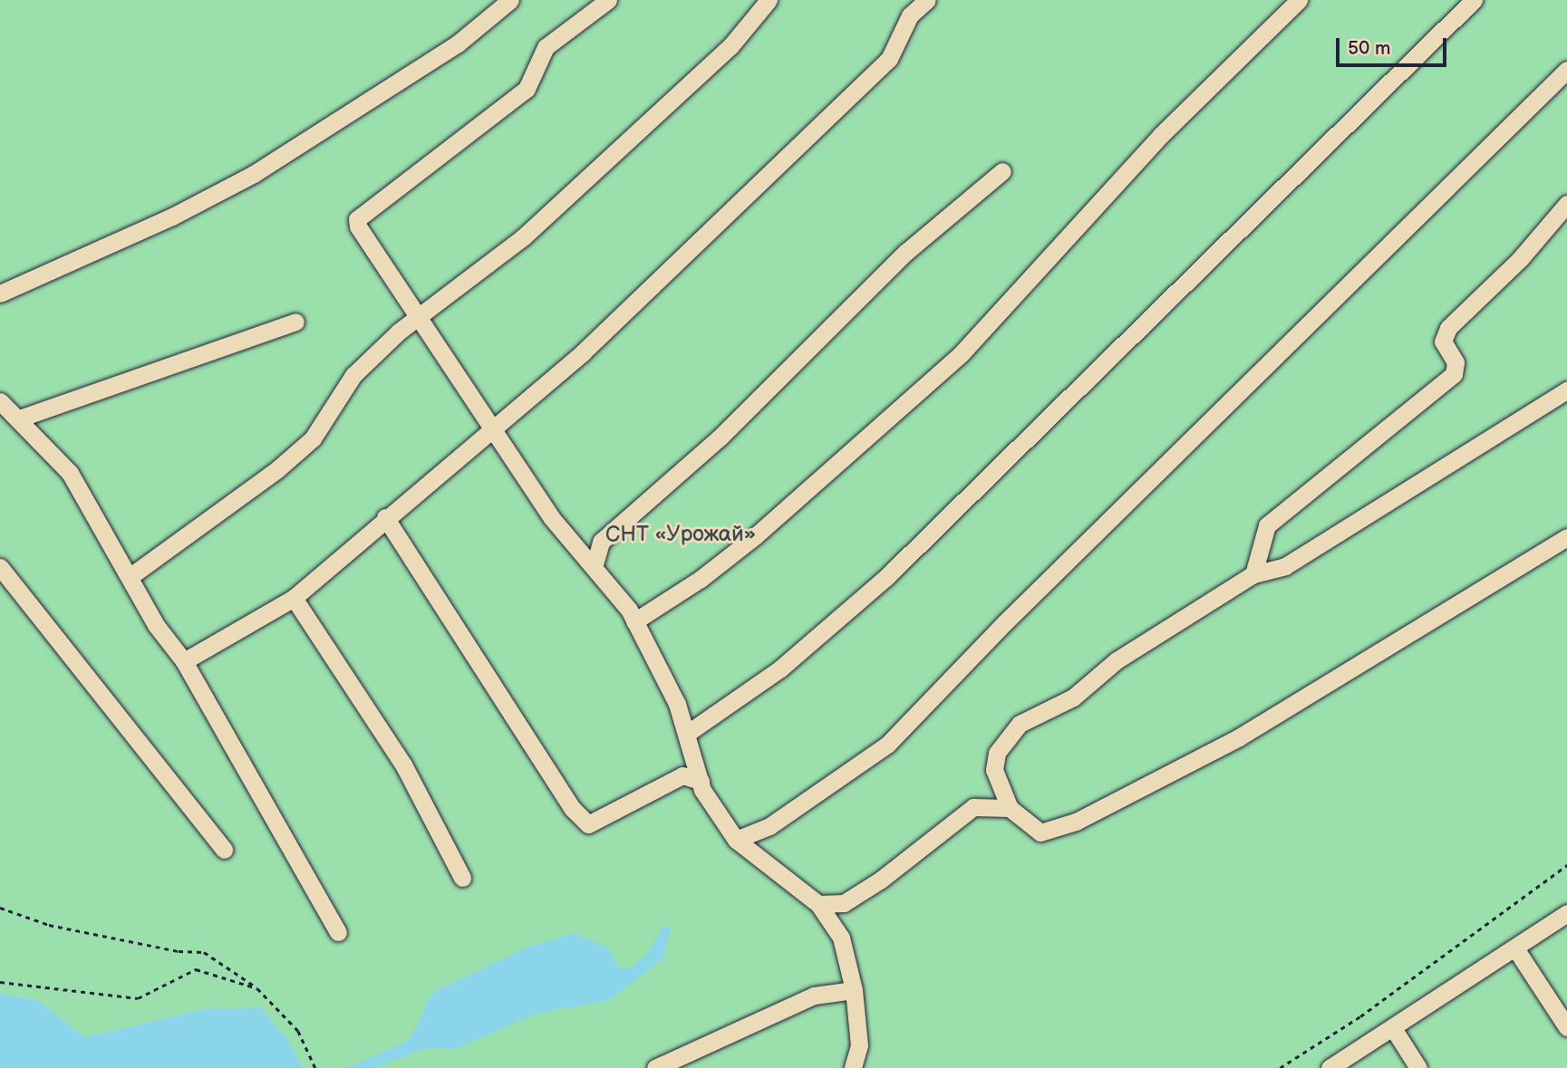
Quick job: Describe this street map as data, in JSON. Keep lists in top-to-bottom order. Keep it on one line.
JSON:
{"parks":["СНТ «Урожай»"],"scale_bar":"50 m"}
